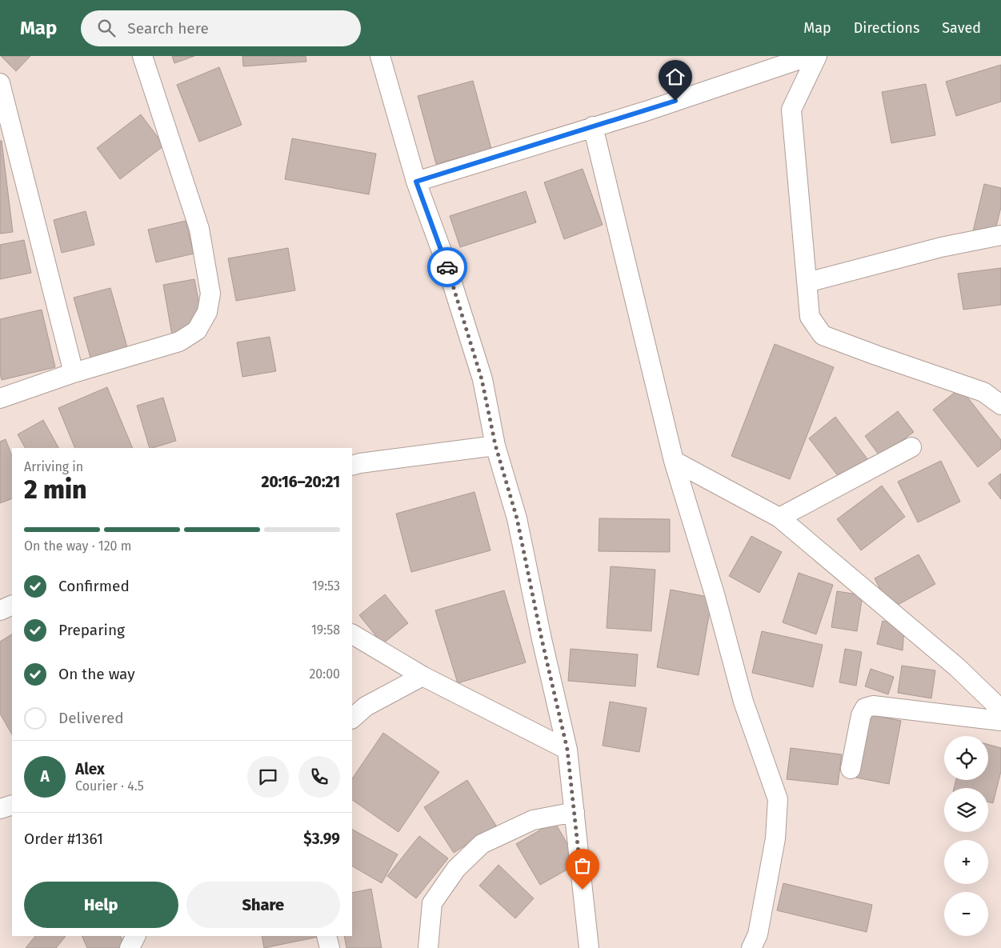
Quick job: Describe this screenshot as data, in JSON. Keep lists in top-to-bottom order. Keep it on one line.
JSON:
{"page":{"header":"Map","search":"Search here","nav":["Map","Directions","Saved"],"heading":["2 min","Arriving in","20:16–20:21"],"panel":["Alex","Courier · 4.5","Order #1361","$3.99"],"bar":"On the way · 120 m","list":[["Confirmed","19:53"],["Preparing","19:58"],["On the way","20:00"],"Delivered"],"map_buttons":["+","−"],"round":"A","buttons":["Help","Share"]}}
